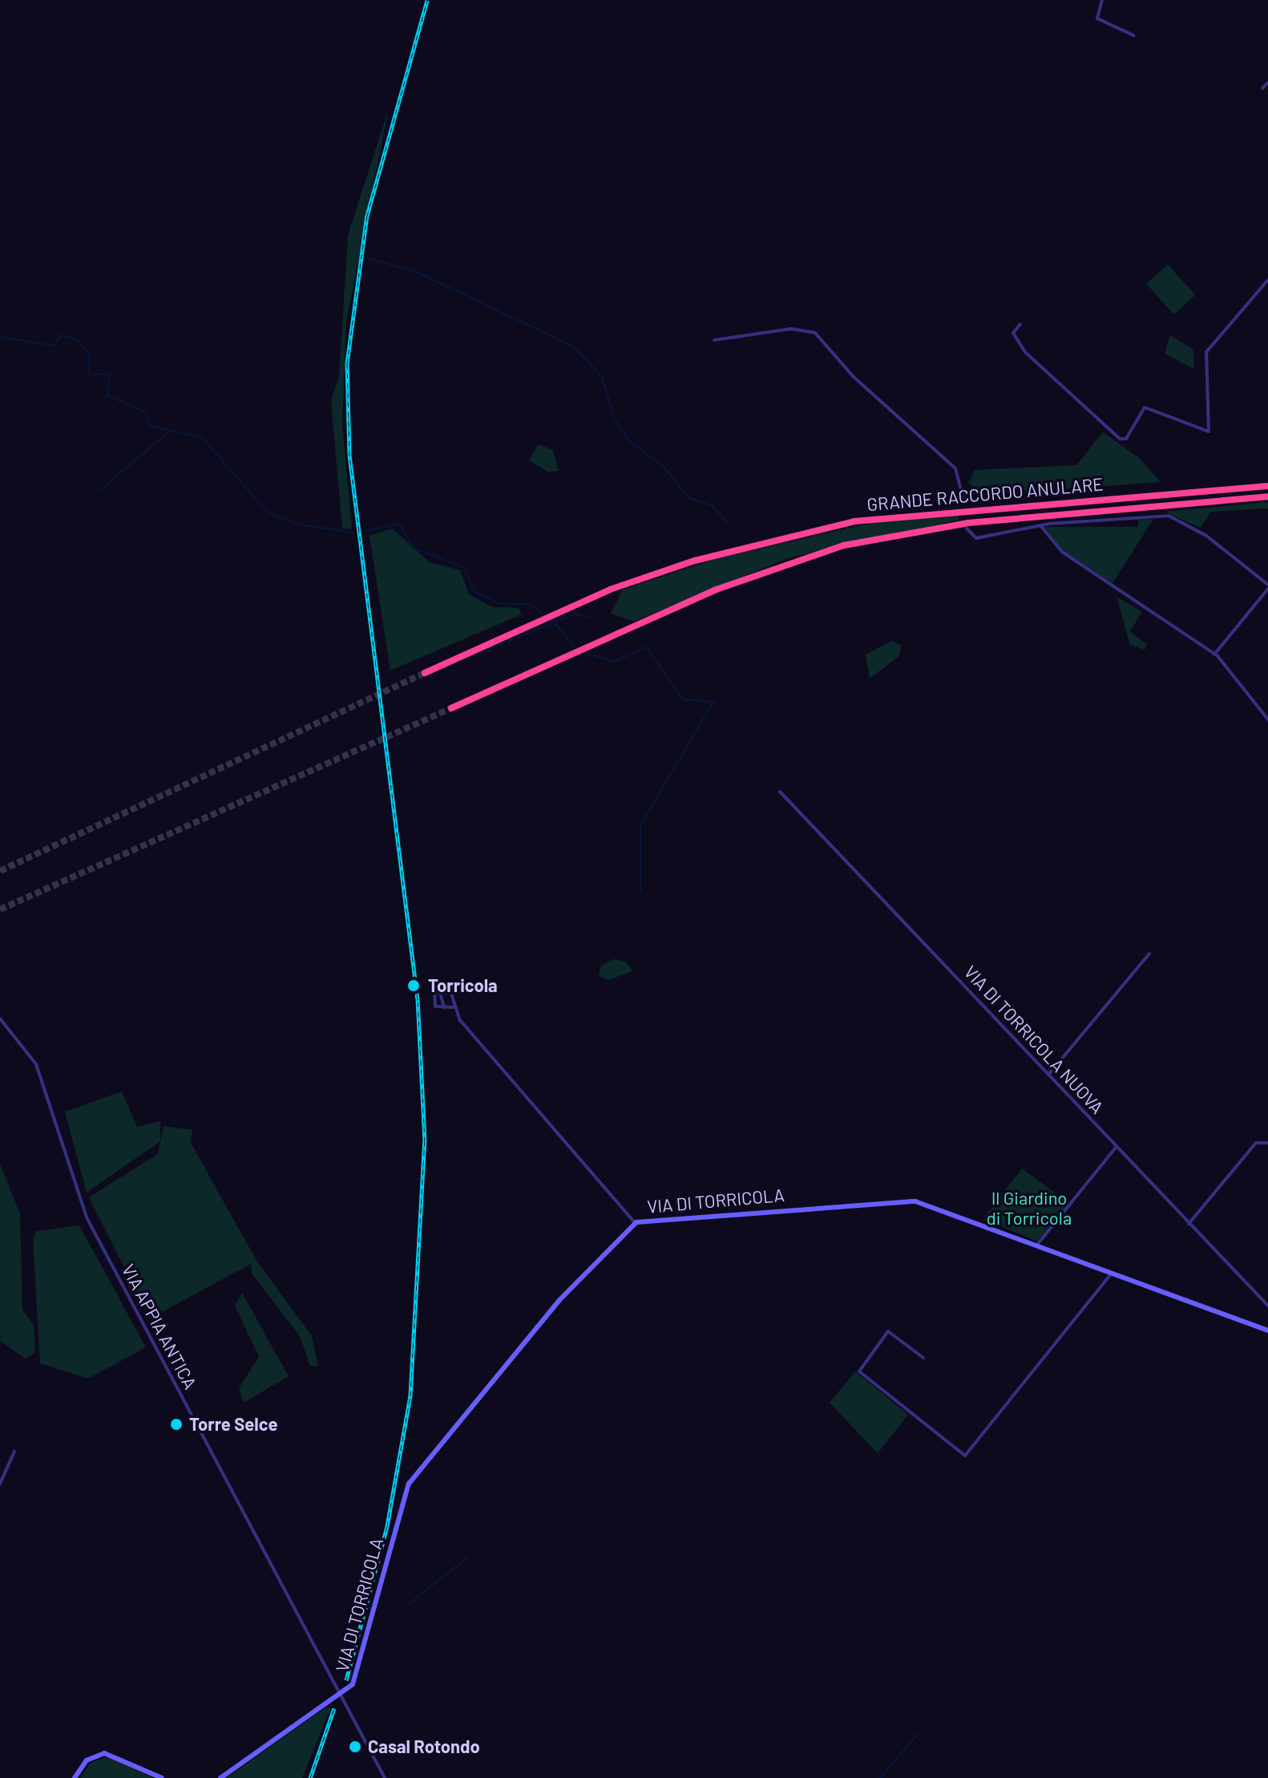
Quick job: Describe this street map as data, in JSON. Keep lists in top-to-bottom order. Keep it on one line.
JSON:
{"streets":{"highway":["GRANDE RACCORDO ANULARE"],"street":["VIA DI TORRICOLA NUOVA","VIA DI TORRICOLA","VIA APPIA ANTICA"]},"crossings":[["VIA DI TORRICOLA","VIA APPIA ANTICA"]],"parks":["Il Giardino di Torricola"],"places":["Torricola","Torre Selce","Casal Rotondo"]}
